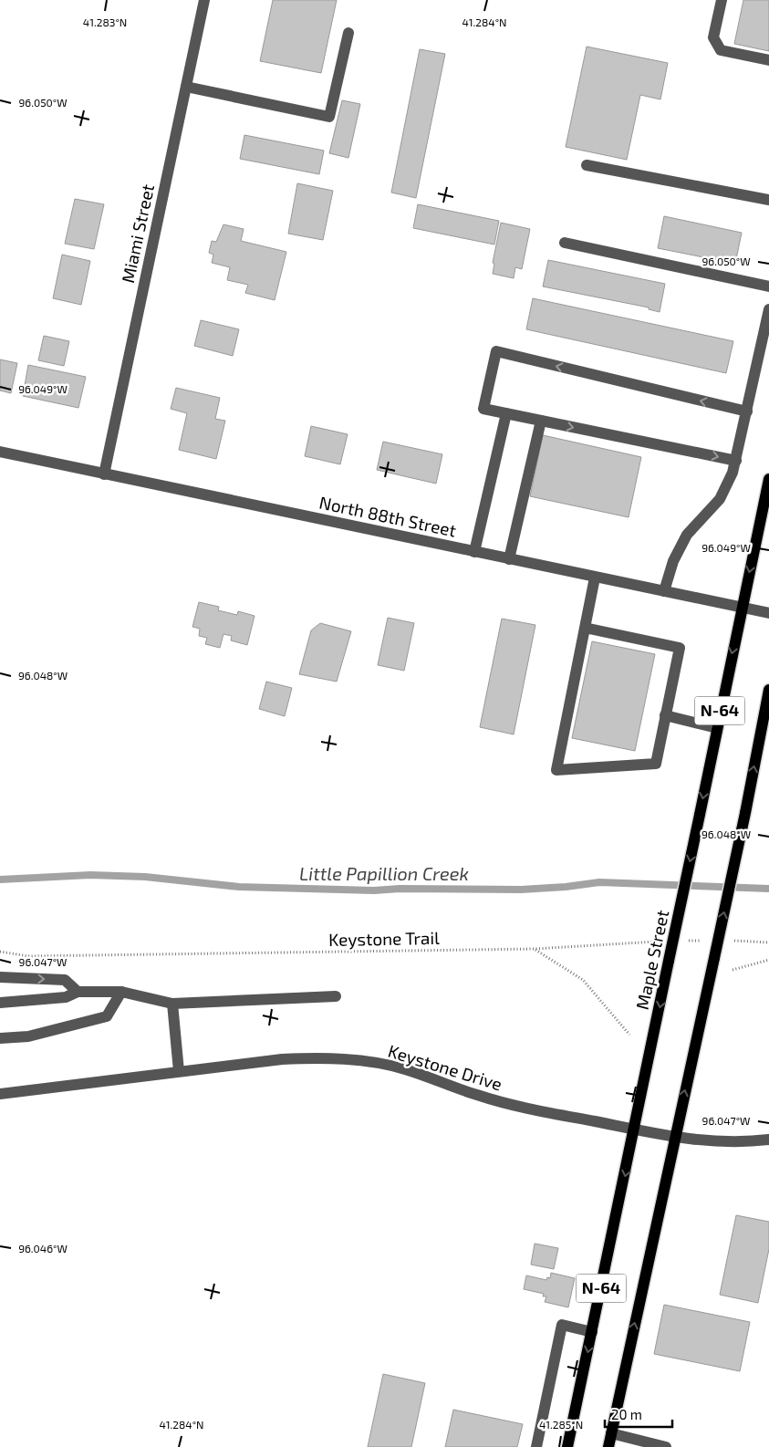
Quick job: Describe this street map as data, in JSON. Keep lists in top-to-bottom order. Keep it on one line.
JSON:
{"streets":{"main road":["N-64","Maple Street"],"street":["Miami Street","North 88th Street","Keystone Drive"],"path":["Keystone Trail"]},"crossings":[["Miami Street","North 88th Street"],["North 88th Street","Maple Street"],["N-64","Keystone Drive"],["Maple Street","Keystone Drive"]],"water":["Little Papillion Creek"],"scale_bar":"20 m","coordinates":["41.283°N","41.284°N","96.050°W","96.049°W","96.048°W","96.047°W","96.046°W","41.285°N"]}
